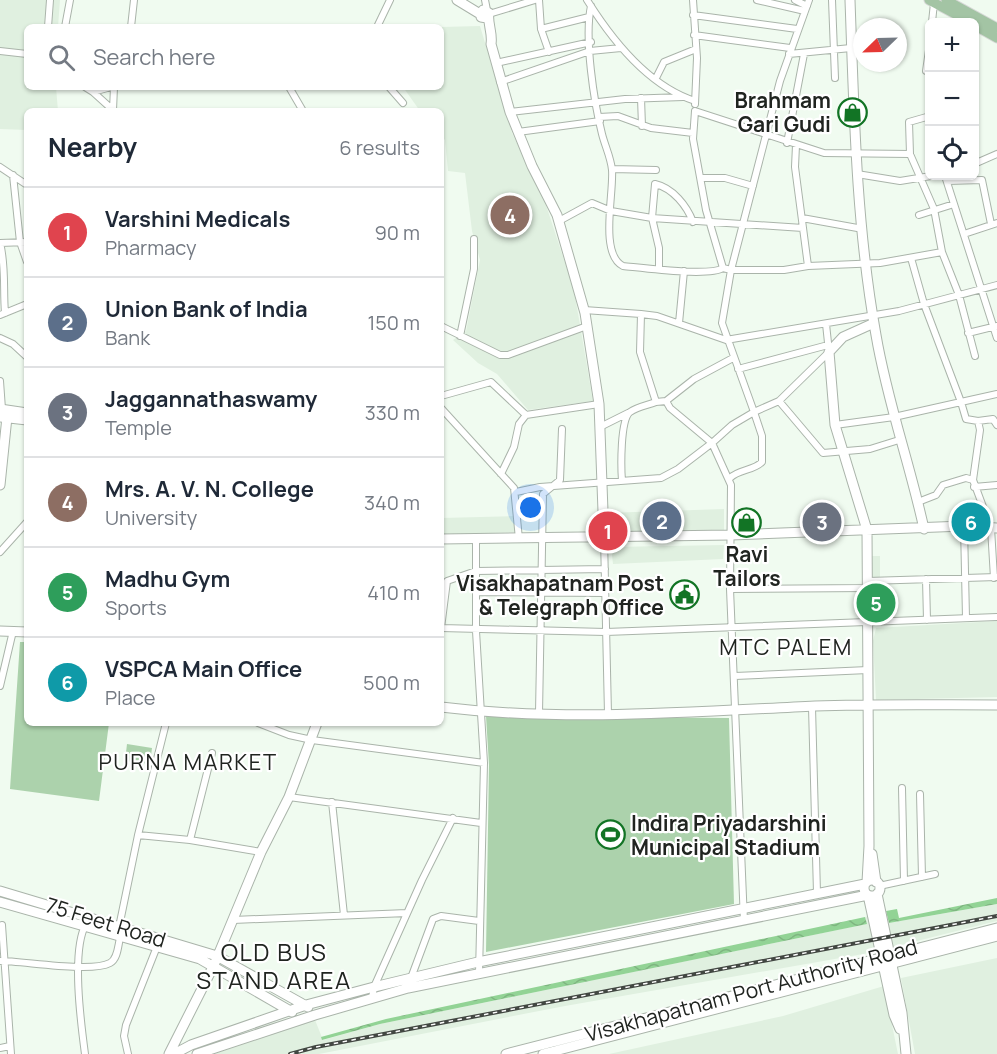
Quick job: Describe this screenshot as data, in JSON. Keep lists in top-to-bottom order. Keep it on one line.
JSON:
{"streets":{"street":["75 Feet Road","Visakhapatnam Port Authority Road"]},"districts":["MTC PALEM","PURNA MARKET","OLD BUS STAND AREA"],"places":{"shop":["Brahmam Gari Gudi","Ravi Tailors"],"public building":["Visakhapatnam Post & Telegraph Office"],"sports":["Indira Priyadarshini Municipal Stadium"]},"north":"bottom left","page":{"map_buttons":["+","−"],"search":"Search here","heading":["Nearby","6 results"],"list":[{"mark":"1","name":"Varshini Medicals","note":"Pharmacy","value":"90 m"},{"mark":"2","name":"Union Bank of India","note":"Bank","value":"150 m"},{"mark":"3","name":"Jaggannathaswamy","note":"Temple","value":"330 m"},{"mark":"4","name":"Mrs. A. V. N. College","note":"University","value":"340 m"},{"mark":"5","name":"Madhu Gym","note":"Sports","value":"410 m"},{"mark":"6","name":"VSPCA Main Office","note":"Place","value":"500 m"}],"pins":["4","2","3","6","1","5"]}}
